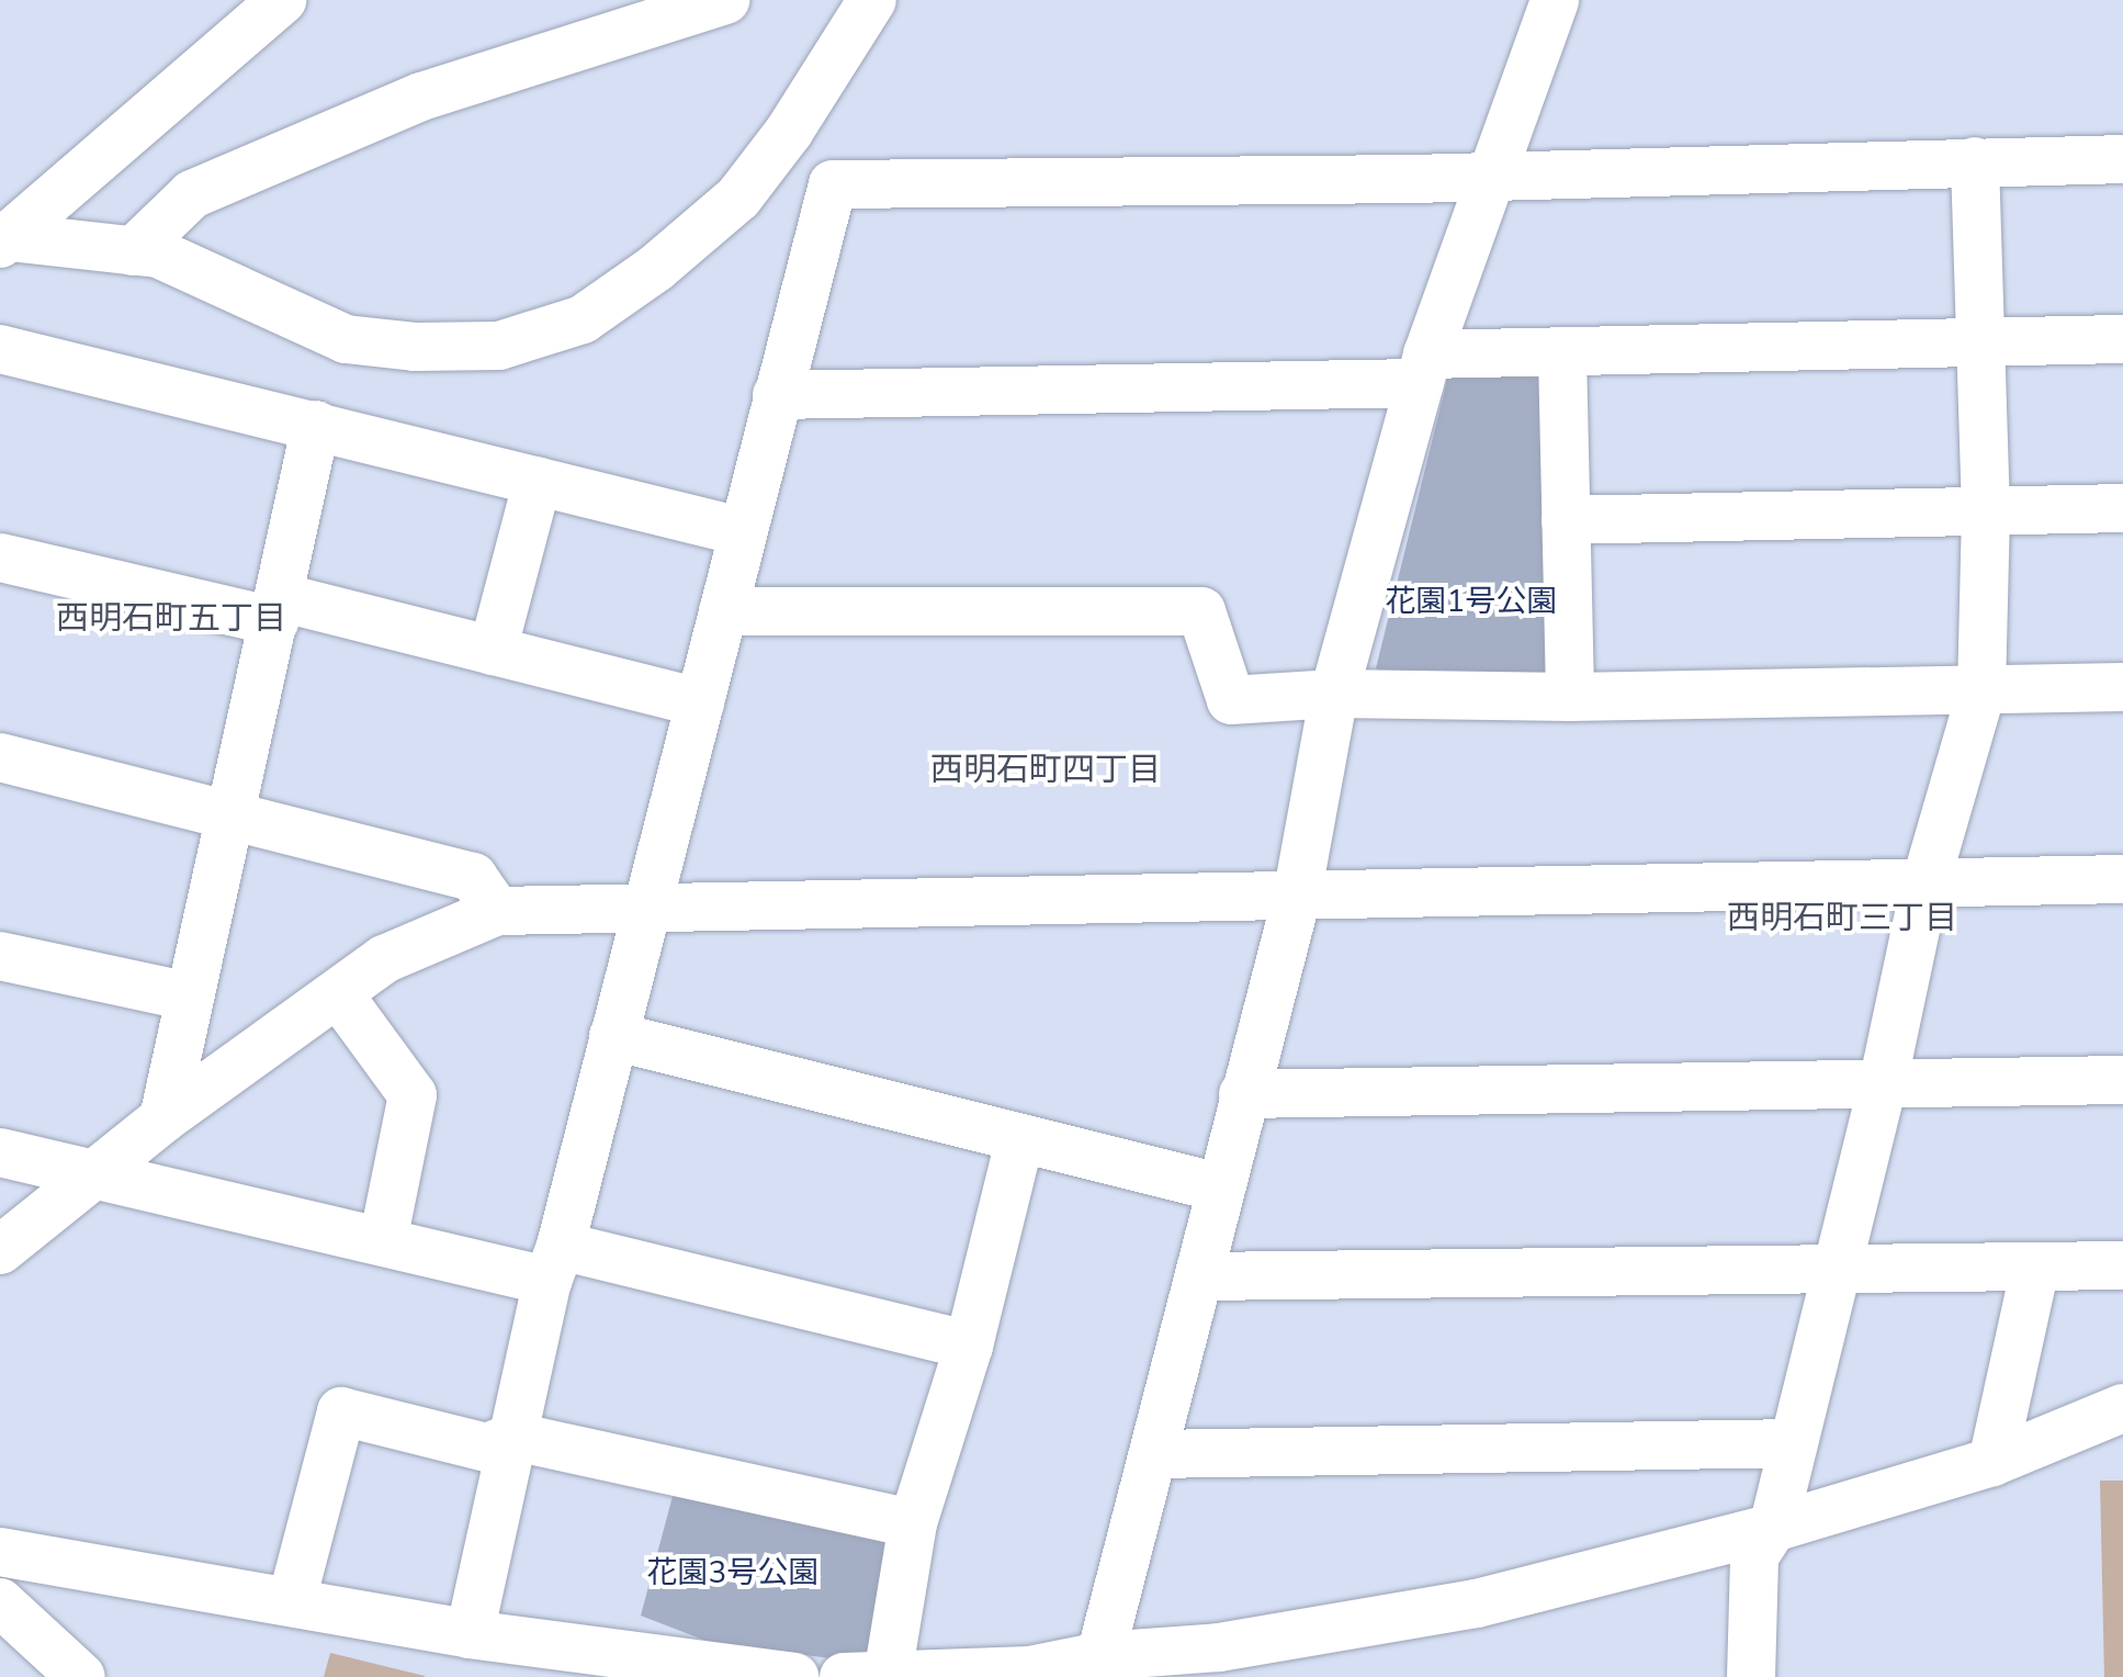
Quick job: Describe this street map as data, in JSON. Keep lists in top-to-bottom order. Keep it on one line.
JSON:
{"districts":["西明石町五丁目","西明石町四丁目","西明石町三丁目"],"parks":["花園1号公園","花園3号公園"]}
